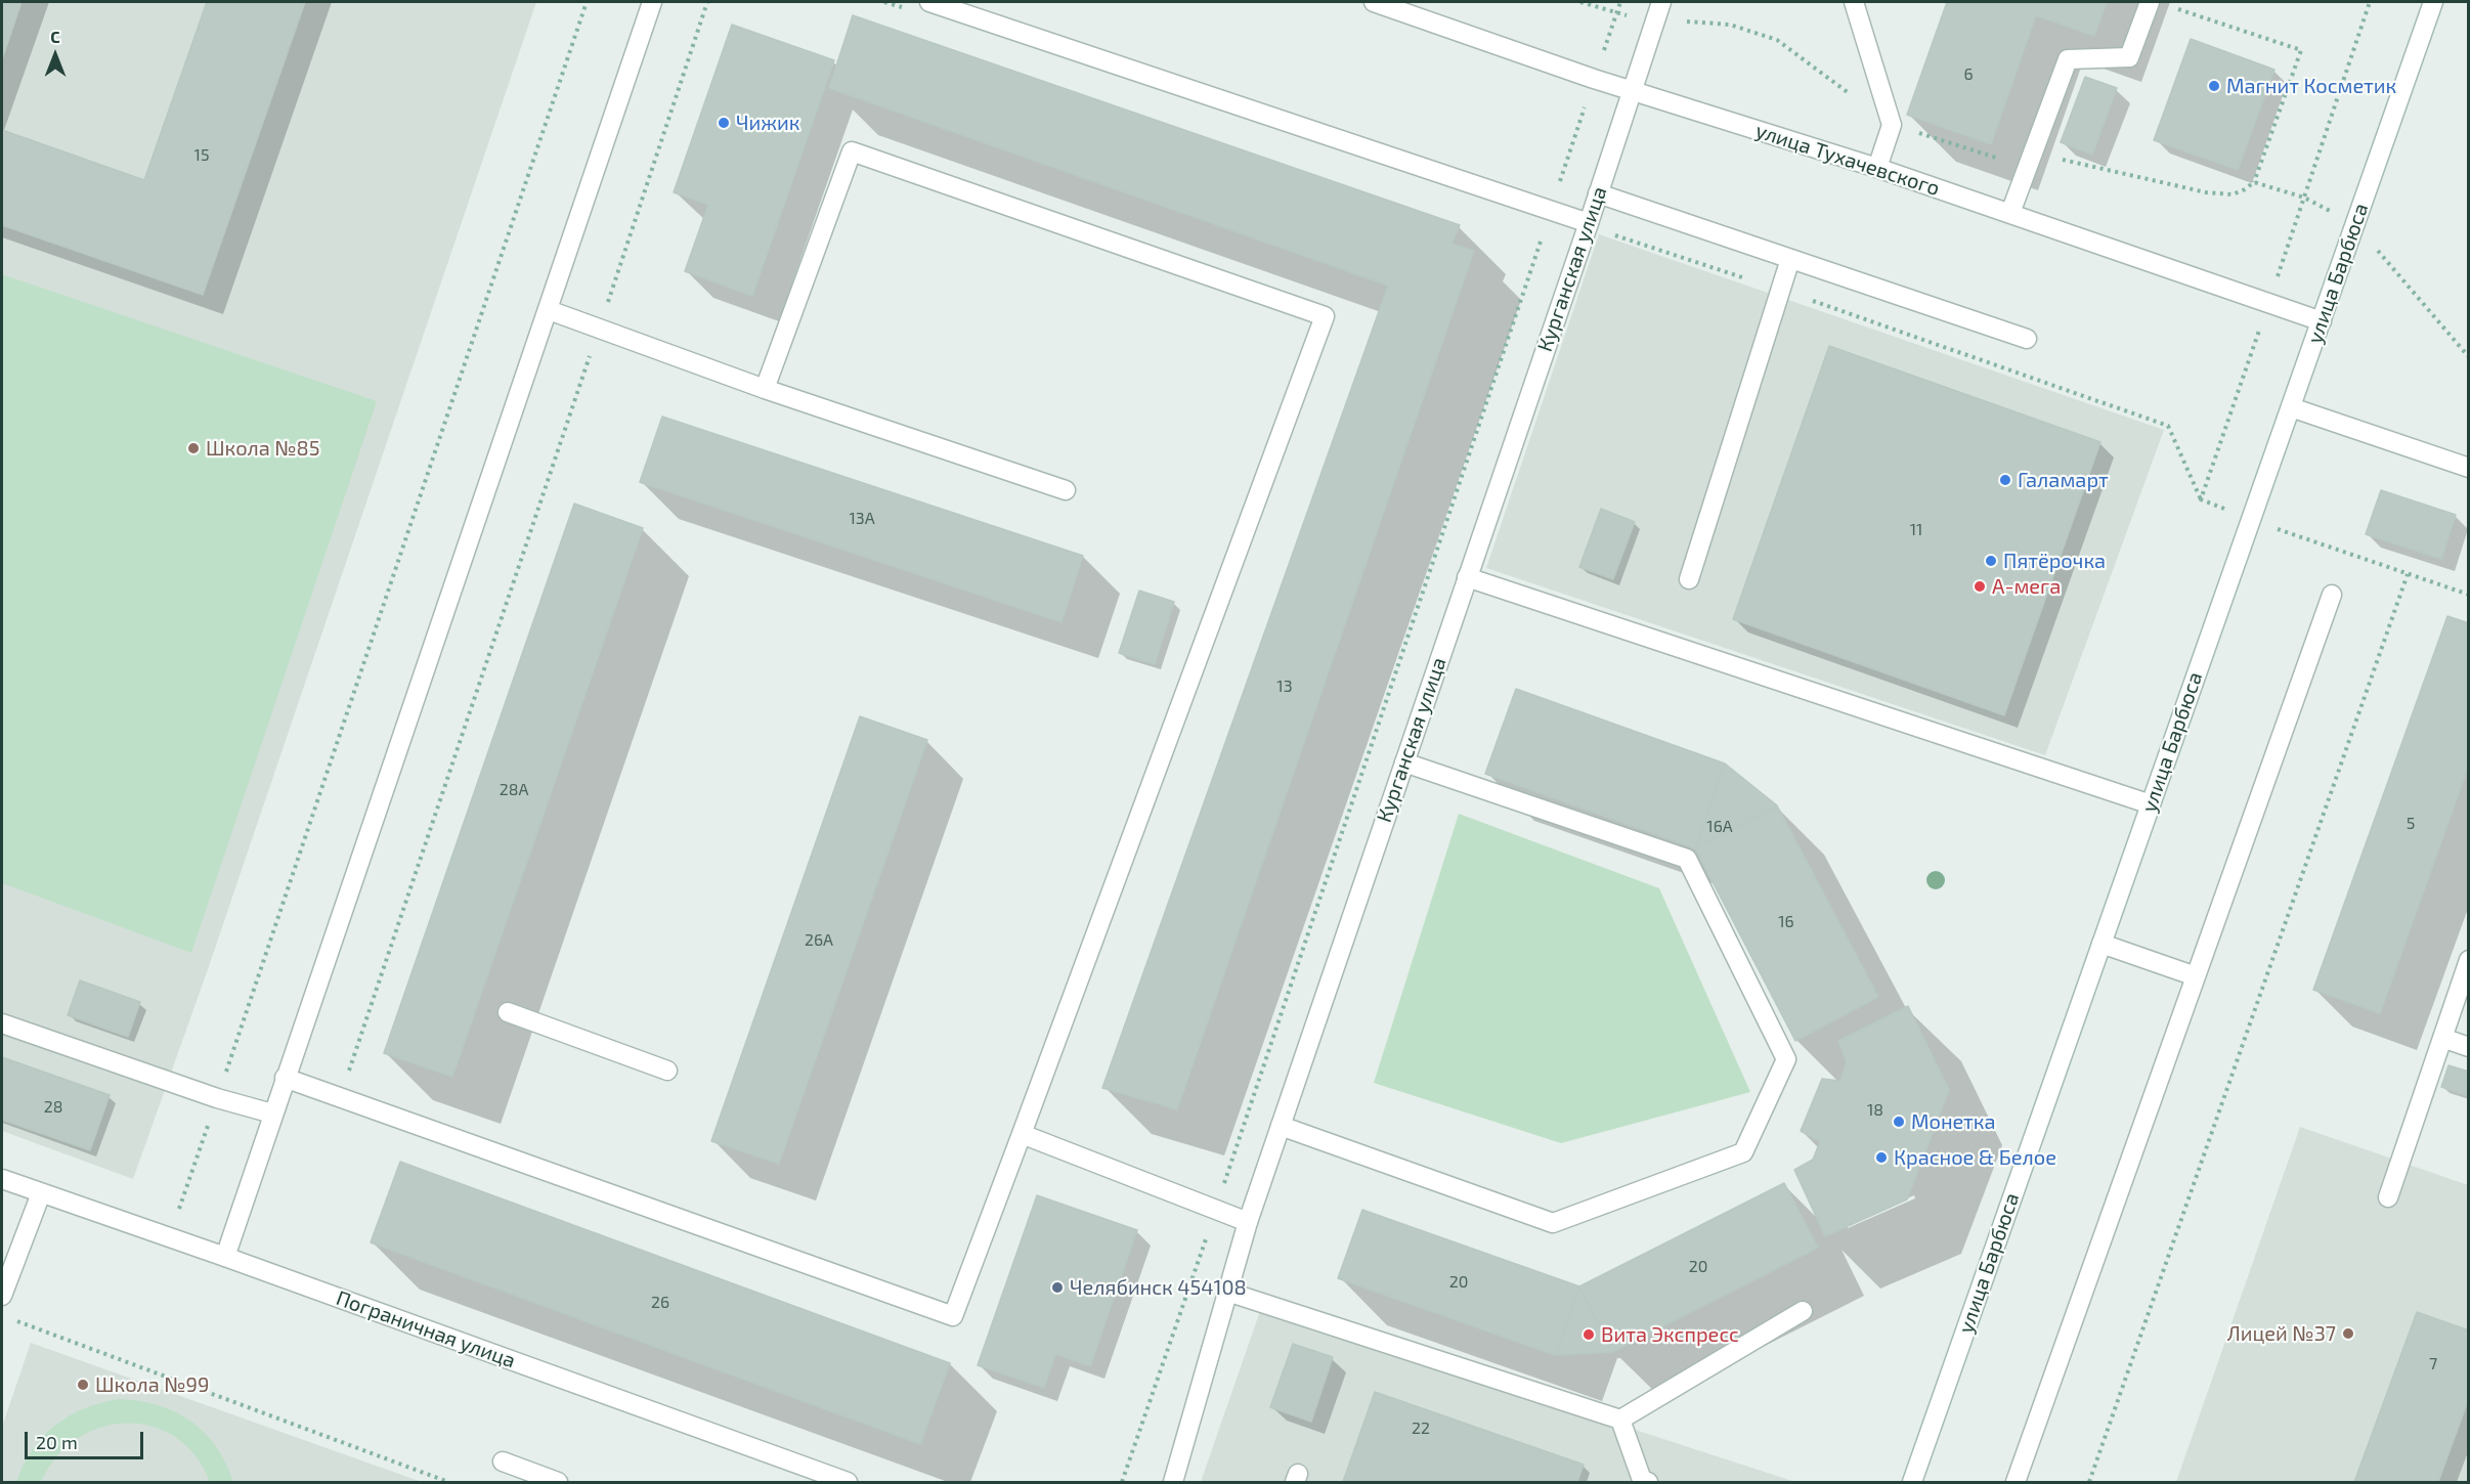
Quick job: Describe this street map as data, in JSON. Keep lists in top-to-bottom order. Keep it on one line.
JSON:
{"streets":{"street":["улица Тухачевского","Курганская улица","улица Барбюса","Пограничная улица"]},"crossings":[["улица Тухачевского","Курганская улица"],["улица Тухачевского","улица Барбюса"]],"places":["Магнит Косметик","Чижик","Школа №85","Галамарт","Пятёрочка","А-мега","Монетка","Красное & Белое","Челябинск 454108","Лицей №37","Вита Экспресс","Школа №99"],"house_numbers":["6","15","13А","11","13","28А","5","16А","16","26А","28","18","20","20","26","7","22"],"scale_bar":"20 m","north":"top"}
